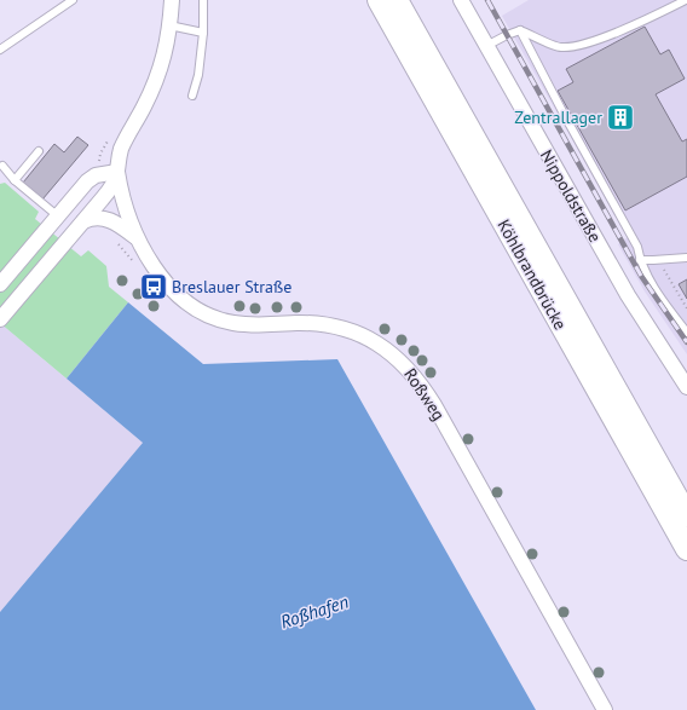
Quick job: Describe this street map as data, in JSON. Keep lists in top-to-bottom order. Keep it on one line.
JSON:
{"streets":{"main road":["Köhlbrandbrücke"],"street":["Nippoldstraße","Roßweg"]},"water":["Roßhafen"],"places":{"building":["Zentrallager"],"bus stop":["Breslauer Straße"]}}
